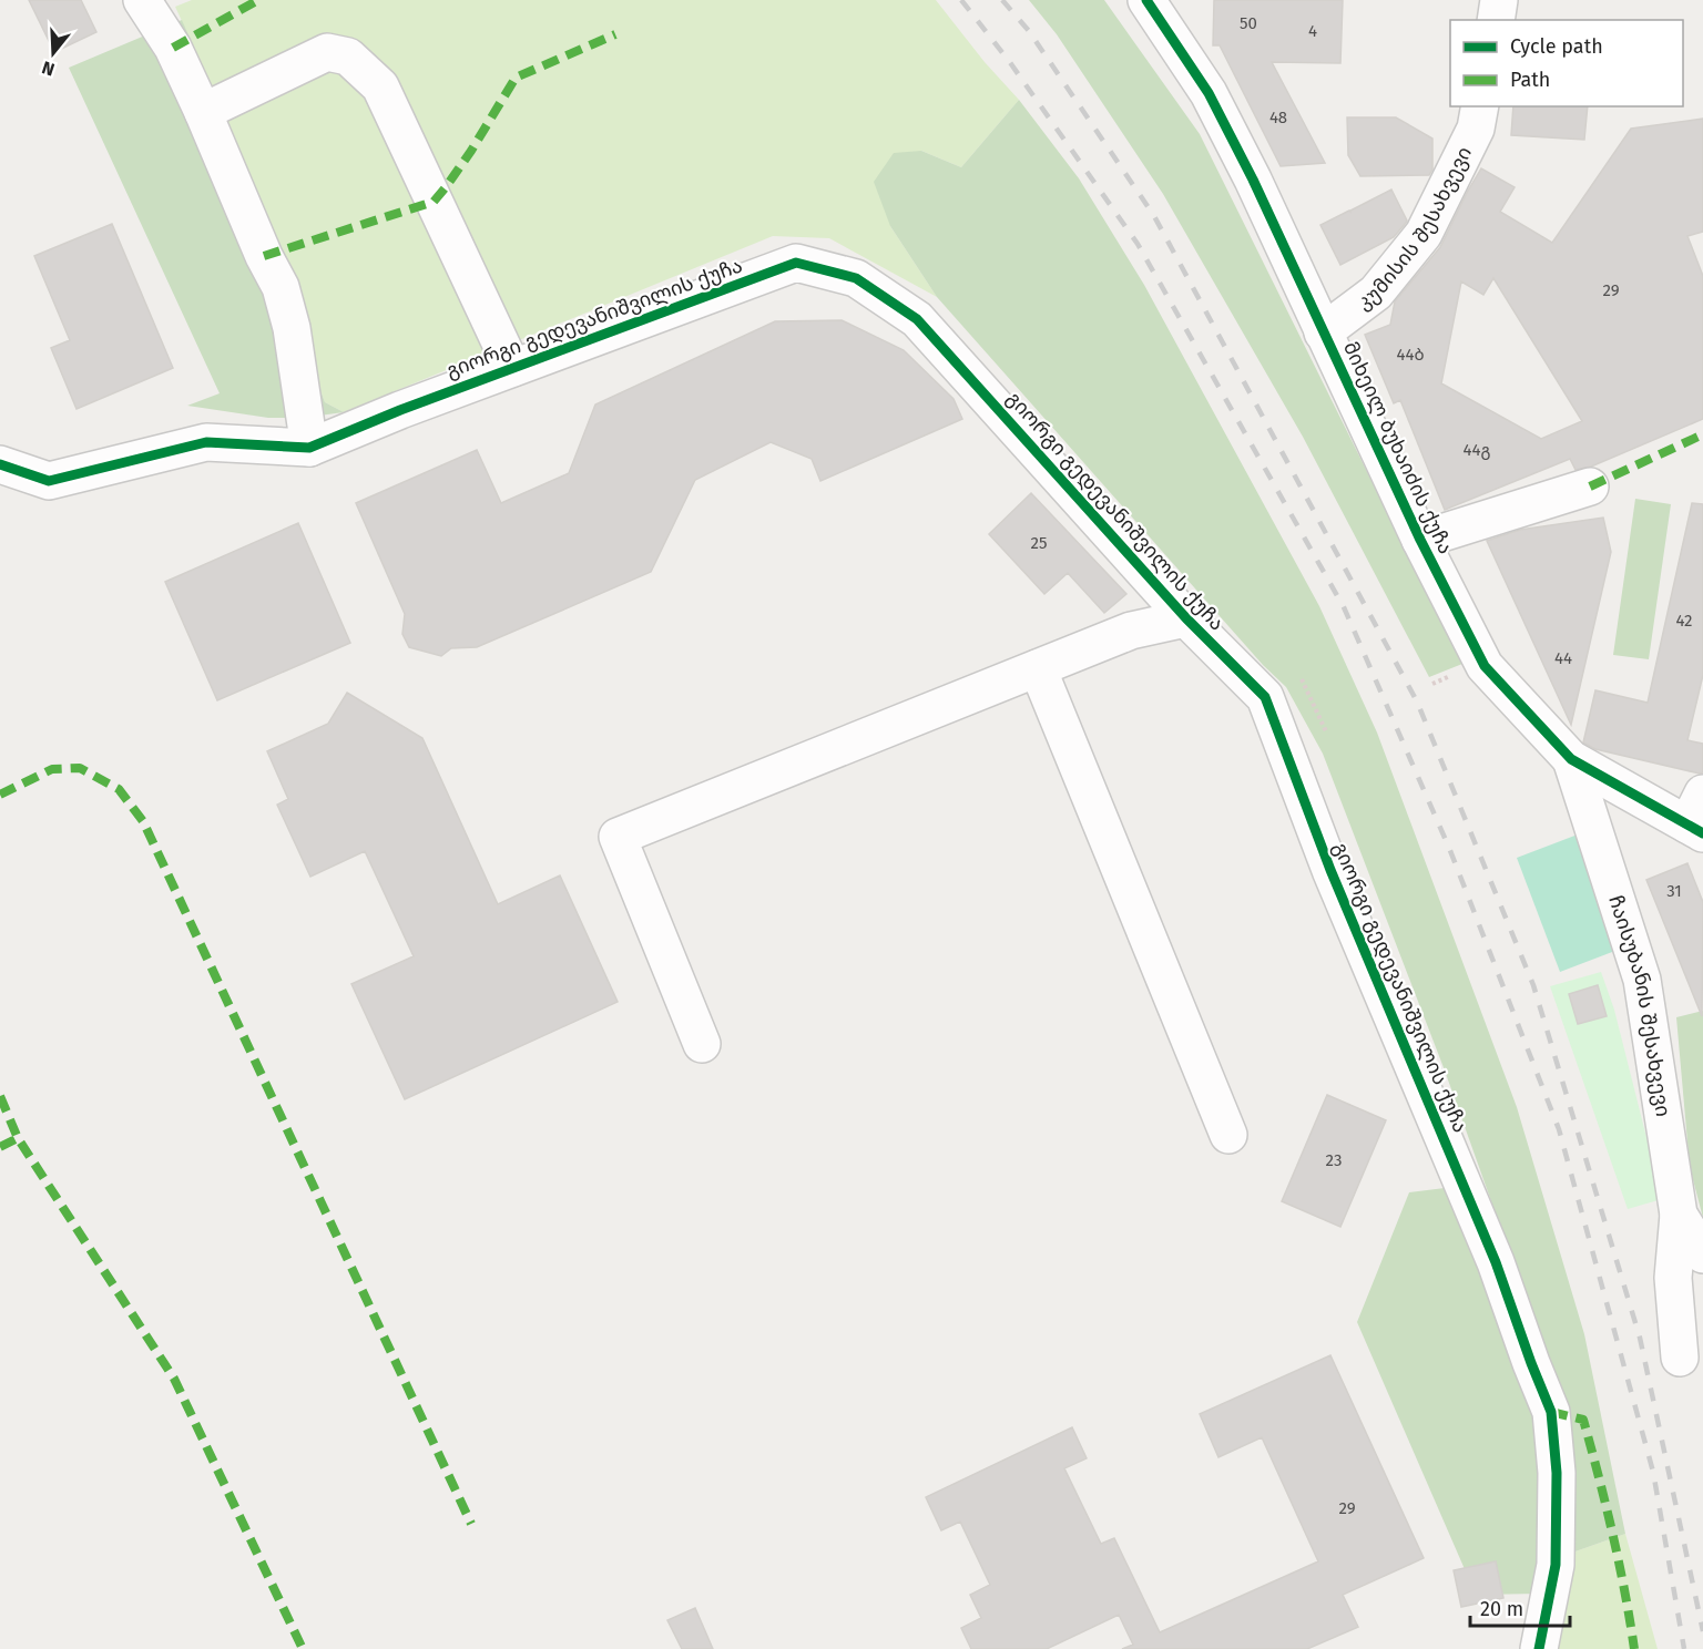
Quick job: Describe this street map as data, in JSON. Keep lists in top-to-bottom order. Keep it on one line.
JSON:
{"streets":{"street":["კუმისის შესახვევი","გიორგი გედევანიშვილის ქუჩა","მიხეილ ბუხაიძის ქუჩა","ჩაისუბანის შესახვევი"]},"crossings":[["კუმისის შესახვევი","მიხეილ ბუხაიძის ქუჩა"],["მიხეილ ბუხაიძის ქუჩა","ჩაისუბანის შესახვევი"]],"house_numbers":["50","4","48","29","44ბ","44გ","25","42","44","31","23","29"],"legend":["Cycle path","Path"],"scale_bar":"20 m","north":"bottom"}
